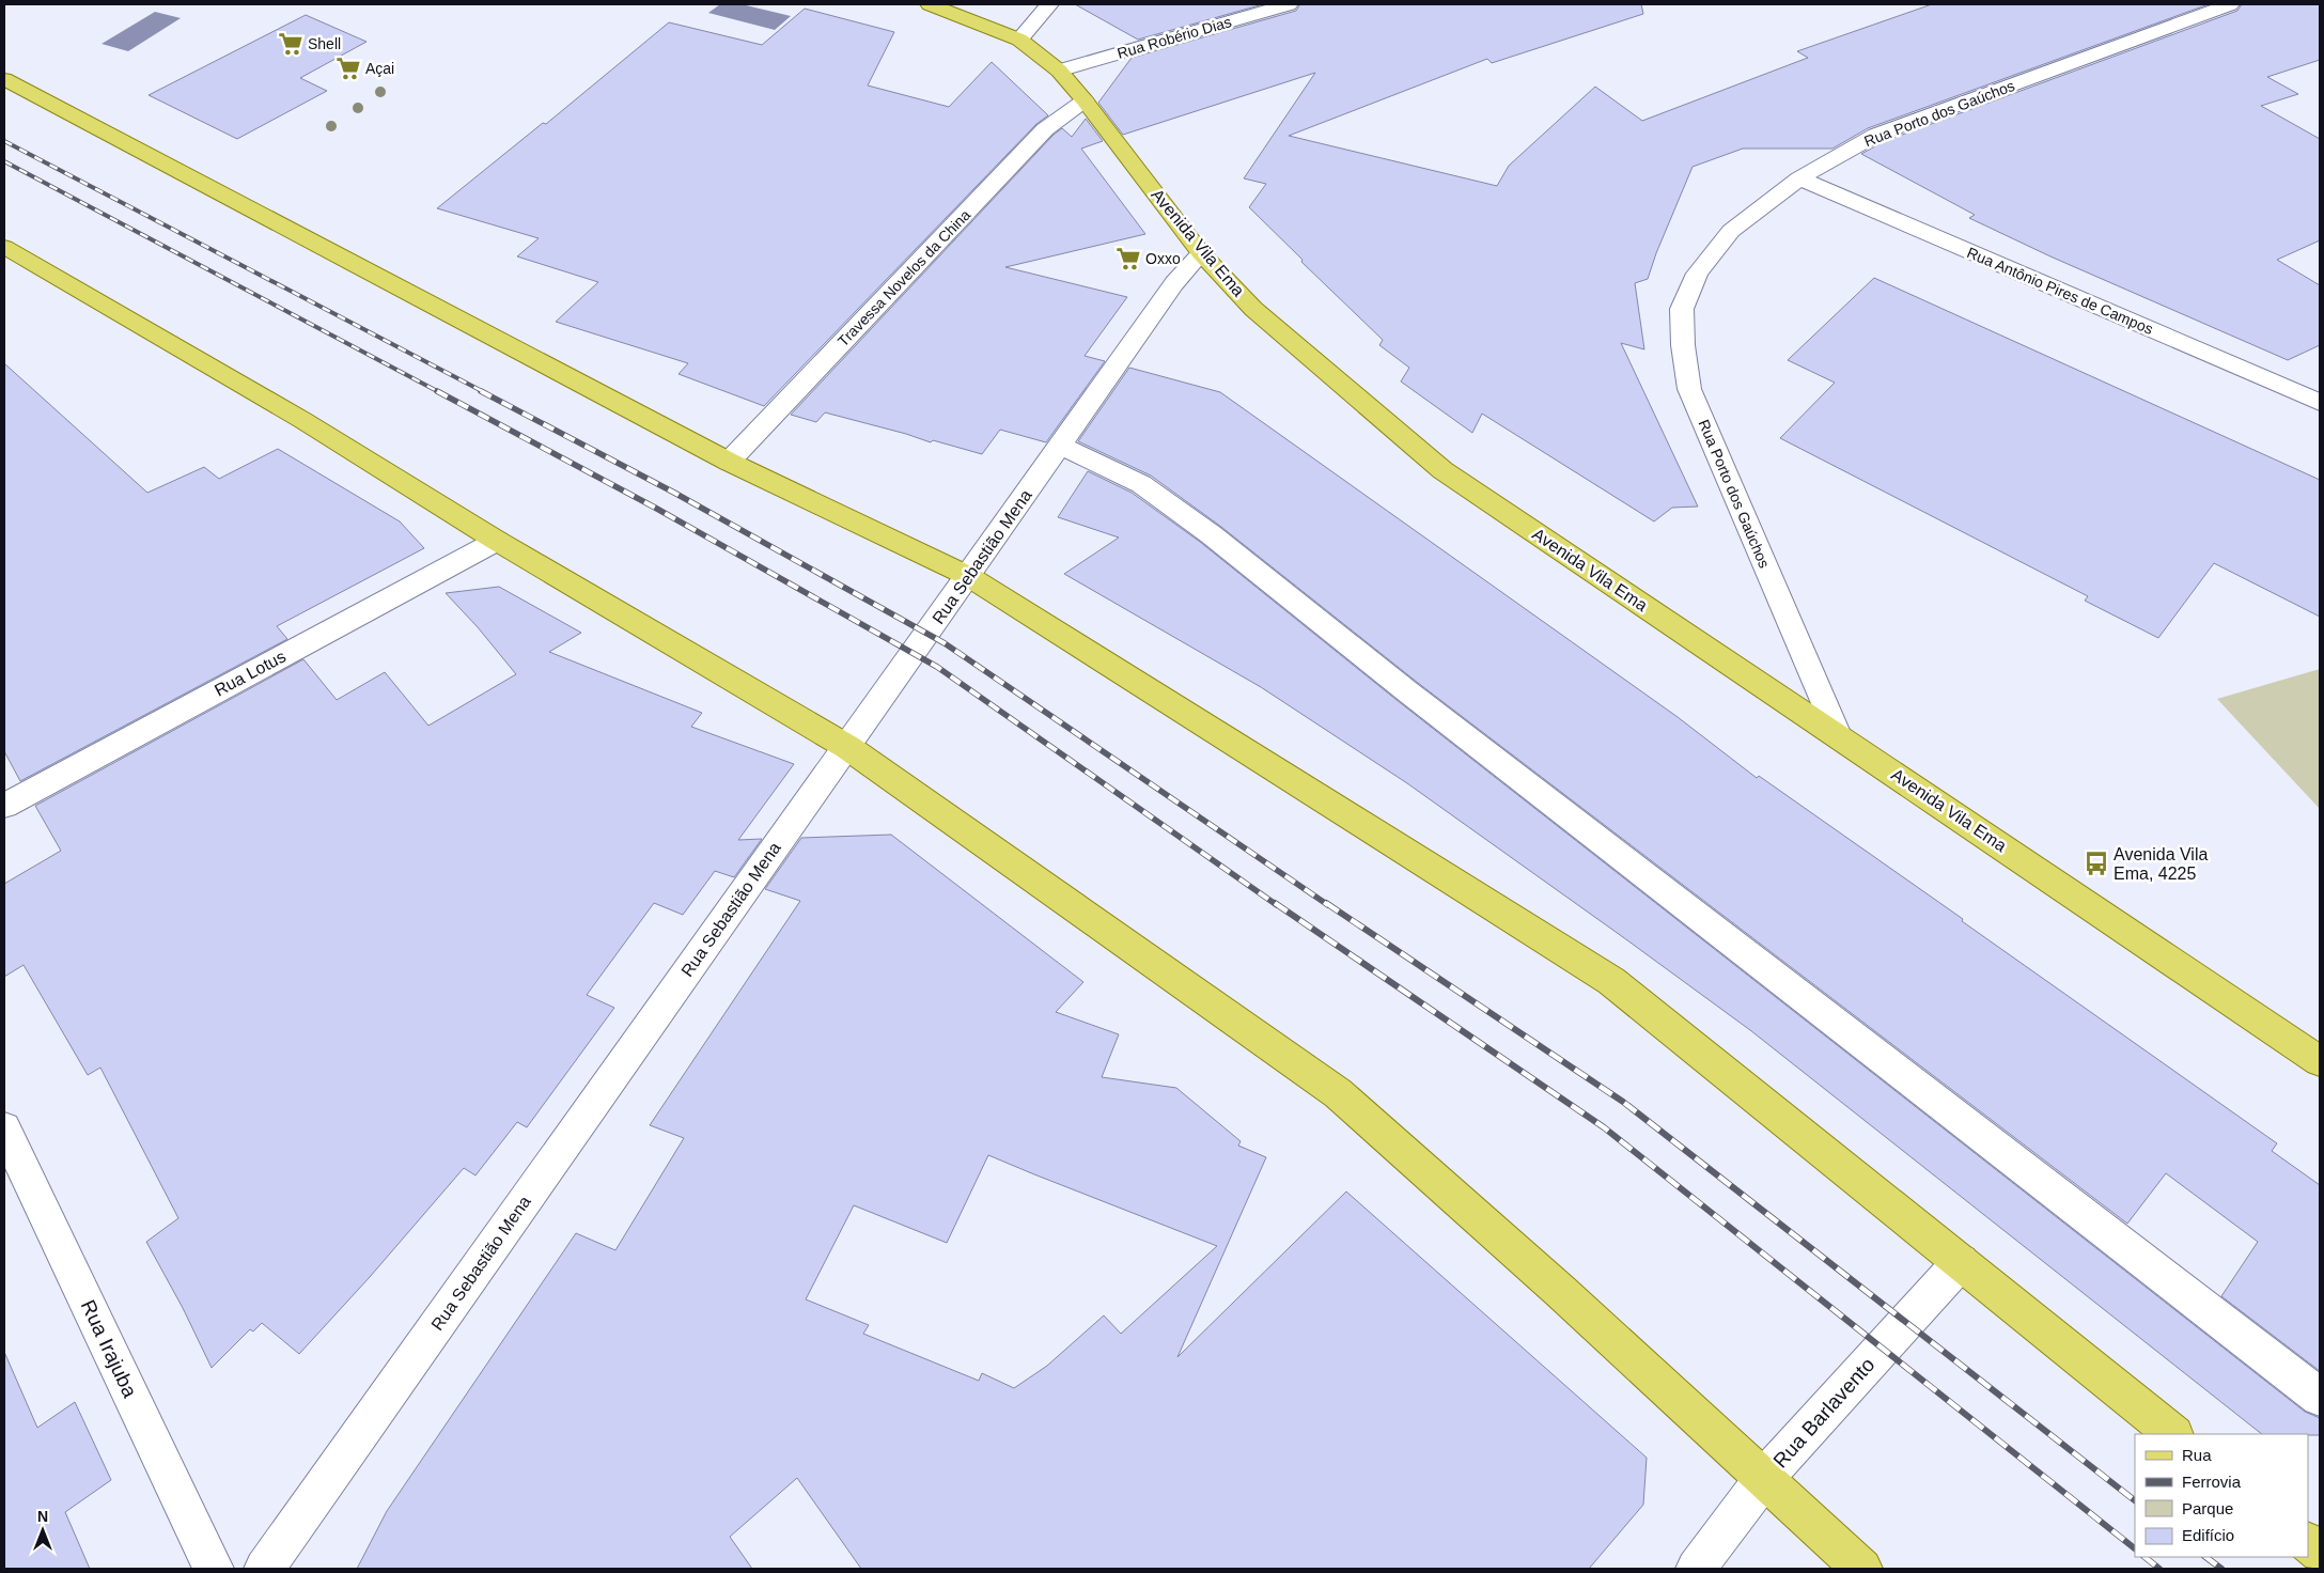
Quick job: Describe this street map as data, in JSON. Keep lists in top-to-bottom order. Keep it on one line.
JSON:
{"streets":{"main road":["Avenida Vila Ema"],"street":["Rua Robério Dias","Rua Porto dos Gaúchos","Travessa Novelos da China","Rua Antônio Pires de Campos","Rua Sebastião Mena","Rua Lotus","Rua Irajuba","Rua Barlavento"]},"crossings":[["Rua Robério Dias","Avenida Vila Ema"],["Rua Porto dos Gaúchos","Avenida Vila Ema"],["Rua Porto dos Gaúchos","Rua Antônio Pires de Campos"],["Avenida Vila Ema","Travessa Novelos da China"],["Avenida Vila Ema","Rua Sebastião Mena"]],"places":{"supermarket":["Shell","Açai","Oxxo"],"bus stop":["Avenida Vila Ema, 4225"]},"legend":["Rua","Ferrovia","Parque","Edifício"],"north":"top"}
